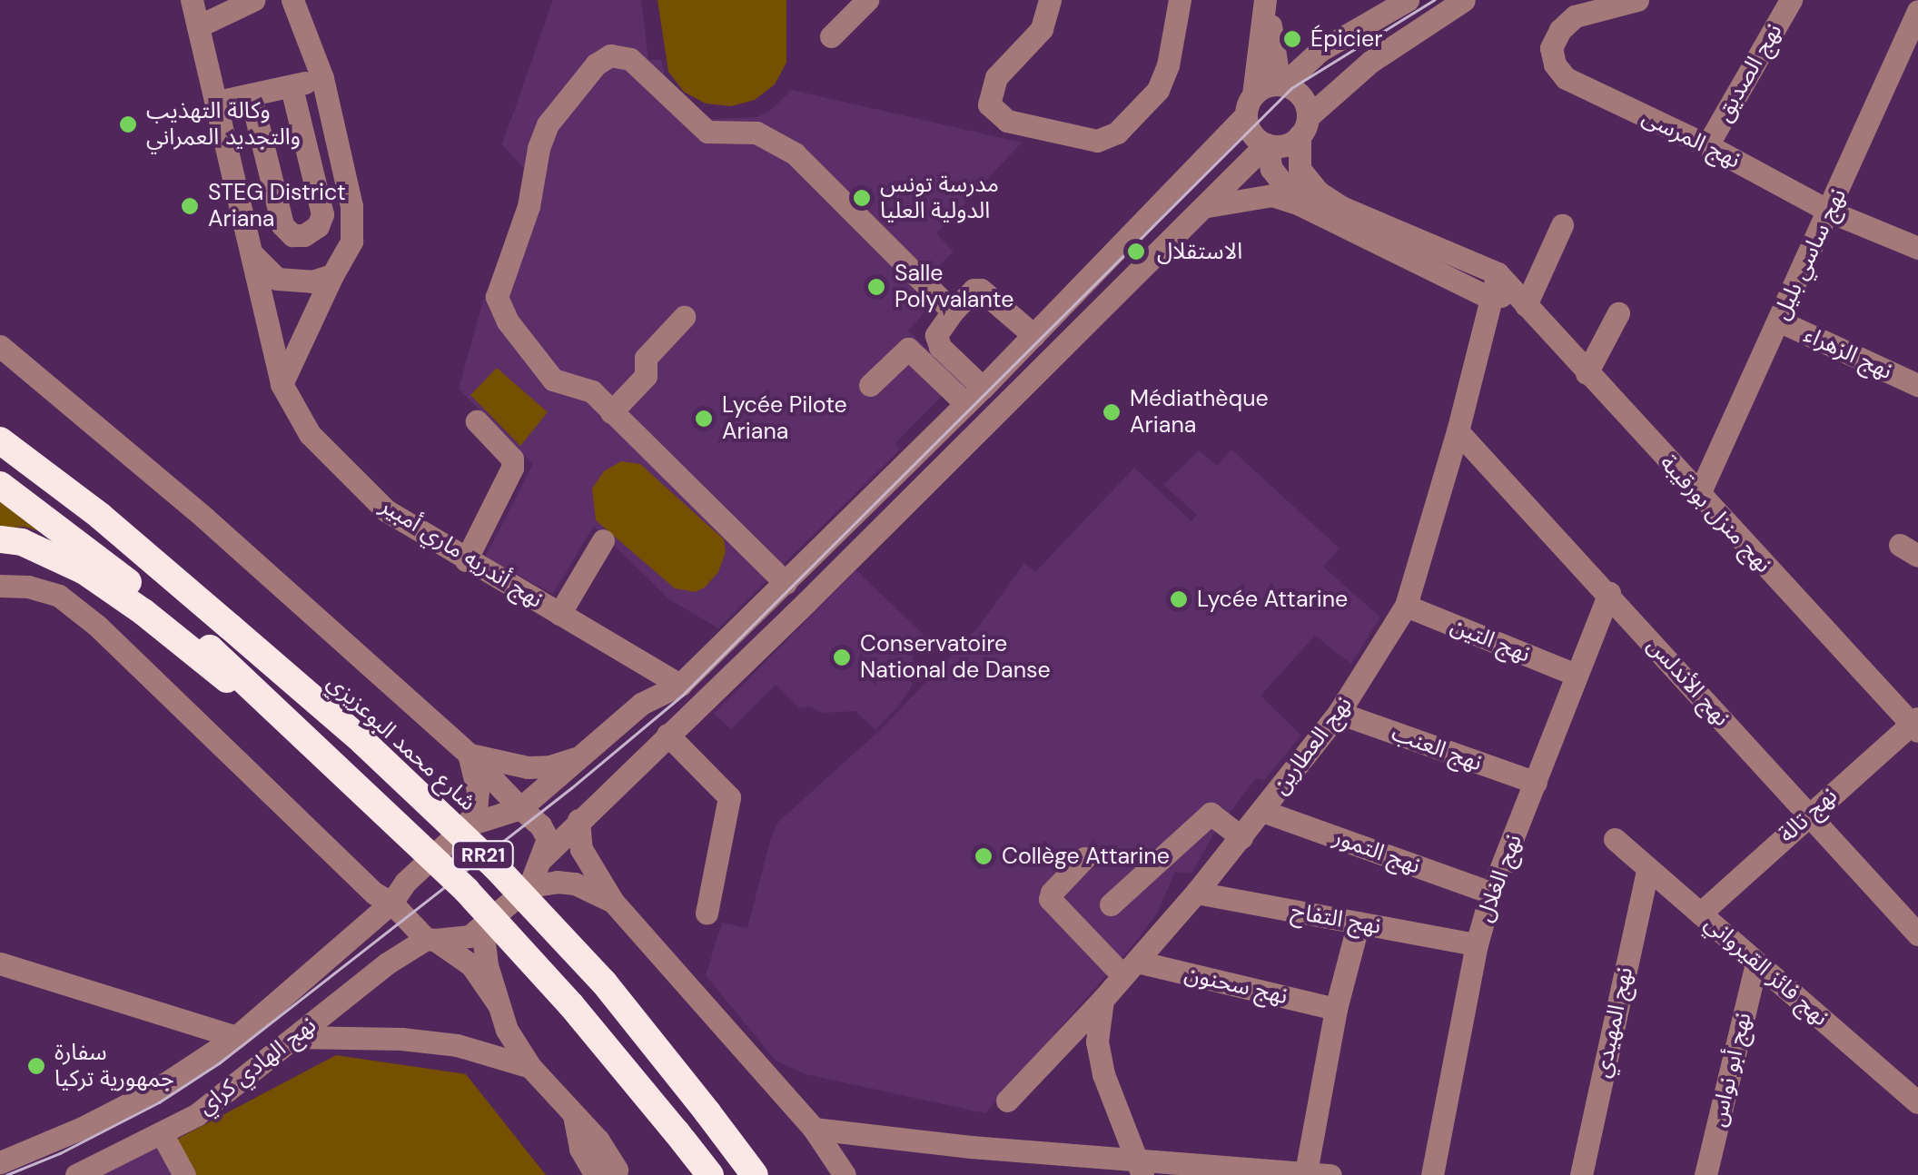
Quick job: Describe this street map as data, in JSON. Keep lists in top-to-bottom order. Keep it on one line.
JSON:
{"streets":{"highway":["شارع محمد البوعزيزي","RR21"],"street":["نهج الصديق","نهج المرسى","نهج ساسي بليل","نهج الزهراء","نهج منزل بورقيبة","نهج أندريه ماري أمبير","نهج التين","نهج الأندلس","نهج العطارين","نهج العنب","نهج تالة","نهج التمور","نهج الغلال","نهج التفاح","نهج فائز القيرواني","نهج سحنون","نهج المهيدي","نهج الهادي كراي","نهج أبو نواس"]},"crossings":[["نهج الصديق","نهج المرسى"],["نهج المرسى","نهج ساسي بليل"],["نهج ساسي بليل","نهج الزهراء"],["نهج ساسي بليل","نهج منزل بورقيبة"],["نهج منزل بورقيبة","نهج العطارين"],["نهج منزل بورقيبة","نهج تالة"],["نهج التين","نهج العطارين"],["نهج التين","نهج الغلال"],["نهج الأندلس","نهج العطارين"],["نهج الأندلس","نهج تالة"],["نهج الأندلس","نهج الغلال"],["نهج العطارين","نهج العنب"],["نهج العطارين","نهج التمور"],["نهج العطارين","نهج التفاح"],["نهج العطارين","نهج سحنون"],["نهج العنب","نهج الغلال"],["نهج تالة","نهج فائز القيرواني"],["نهج التمور","نهج الغلال"],["نهج الغلال","نهج التفاح"],["نهج فائز القيرواني","نهج المهيدي"],["نهج فائز القيرواني","نهج أبو نواس"]],"places":["Épicier","وكالة التهذيب والتجديد العمراني","مدرسة تونس الدولية العليا","STEG District Ariana","الاستقلال","Salle Polyvalante","Médiathèque Ariana","Lycée Pilote Ariana","Lycée Attarine","Conservatoire National de Danse","Collège Attarine","سفارة جمهورية تركيا"]}
